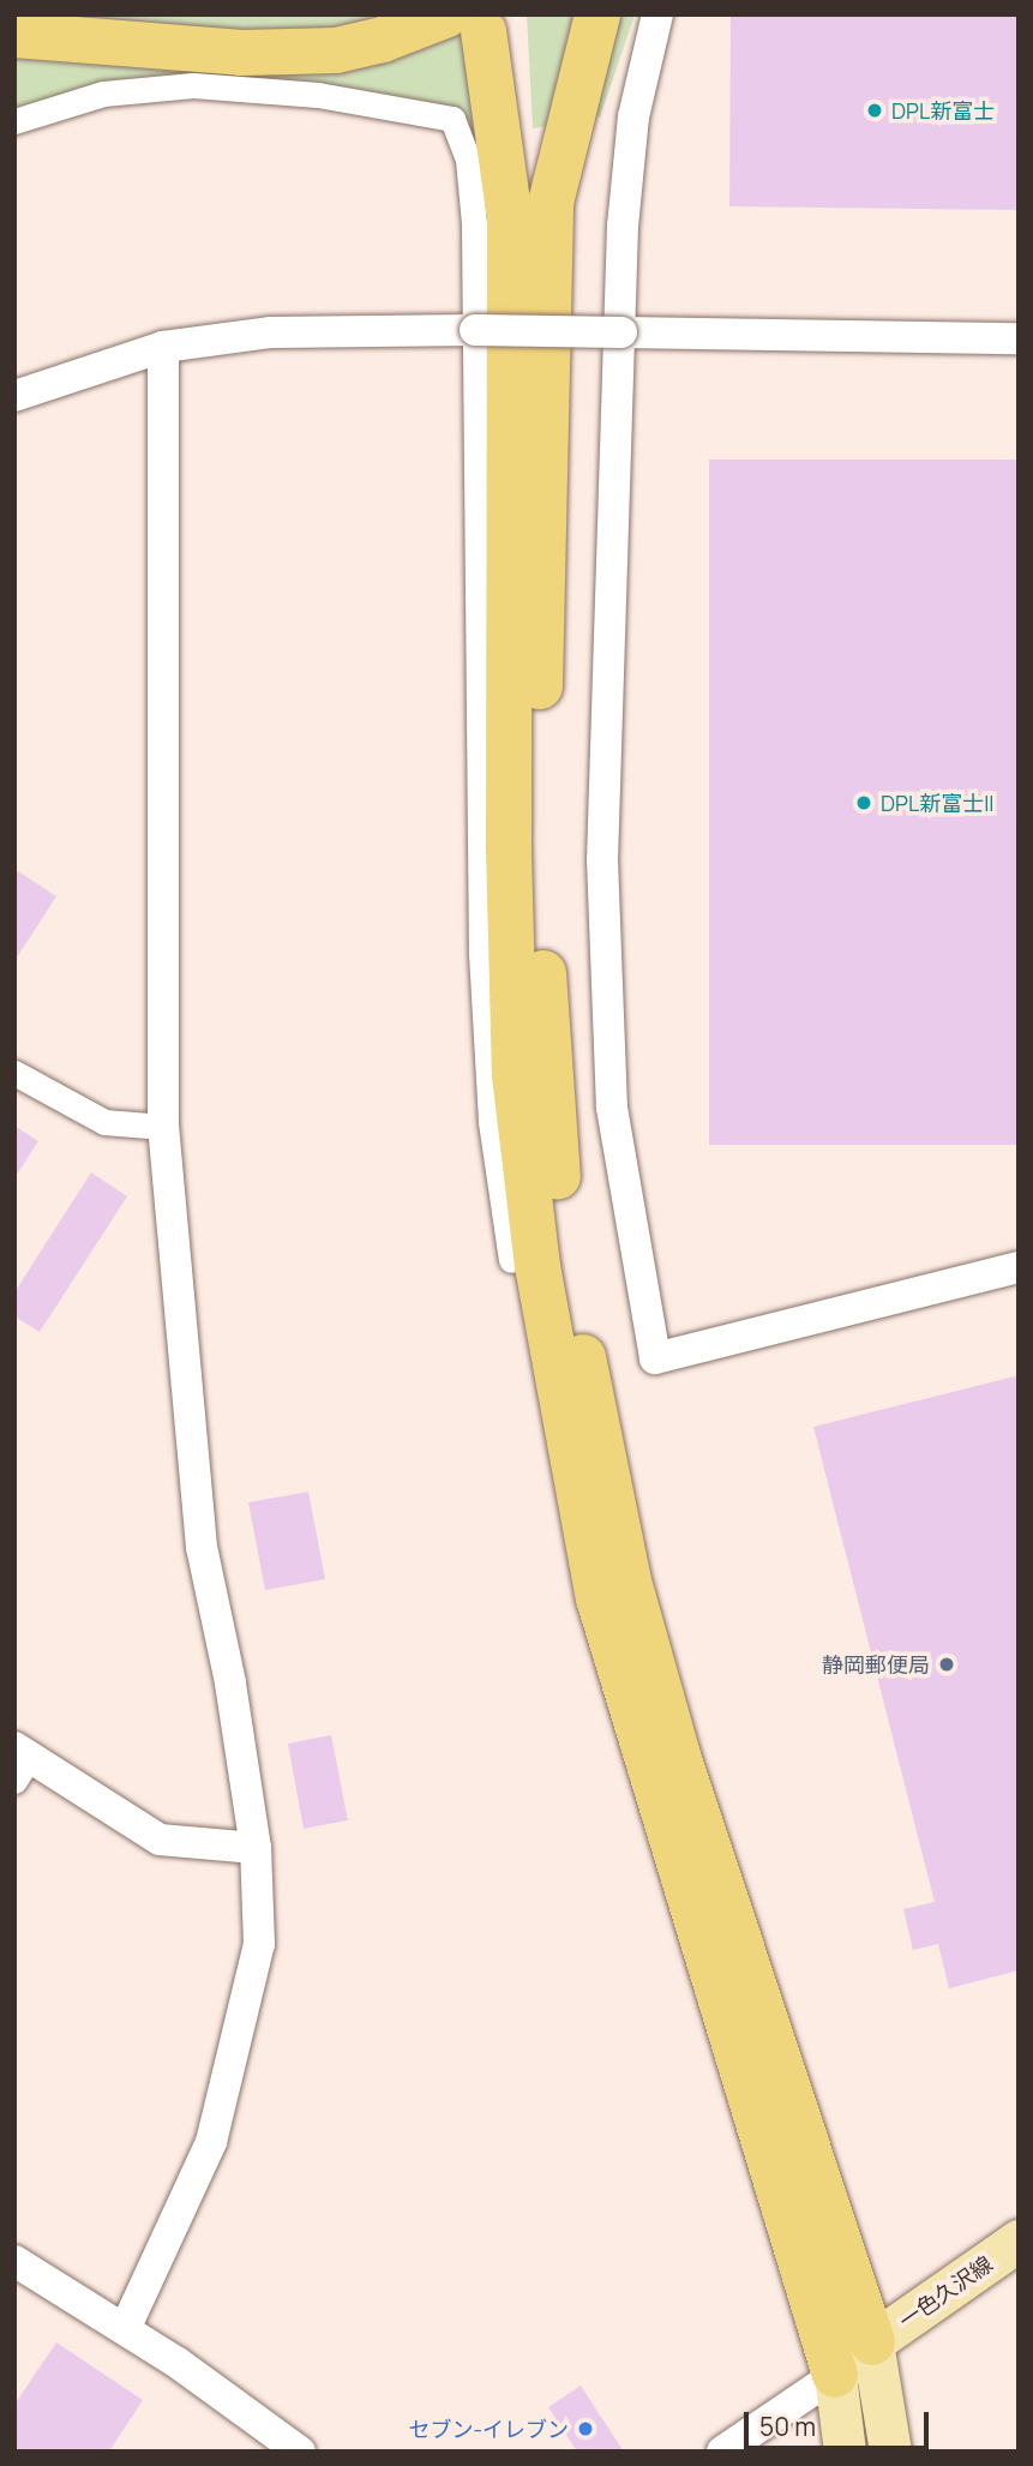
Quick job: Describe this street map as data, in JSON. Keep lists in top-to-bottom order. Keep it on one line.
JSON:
{"streets":{"main road":["一色久沢線"]},"places":["DPL新富士","DPL新富士II","静岡郵便局","セブン-イレブン"],"scale_bar":"50 m"}
